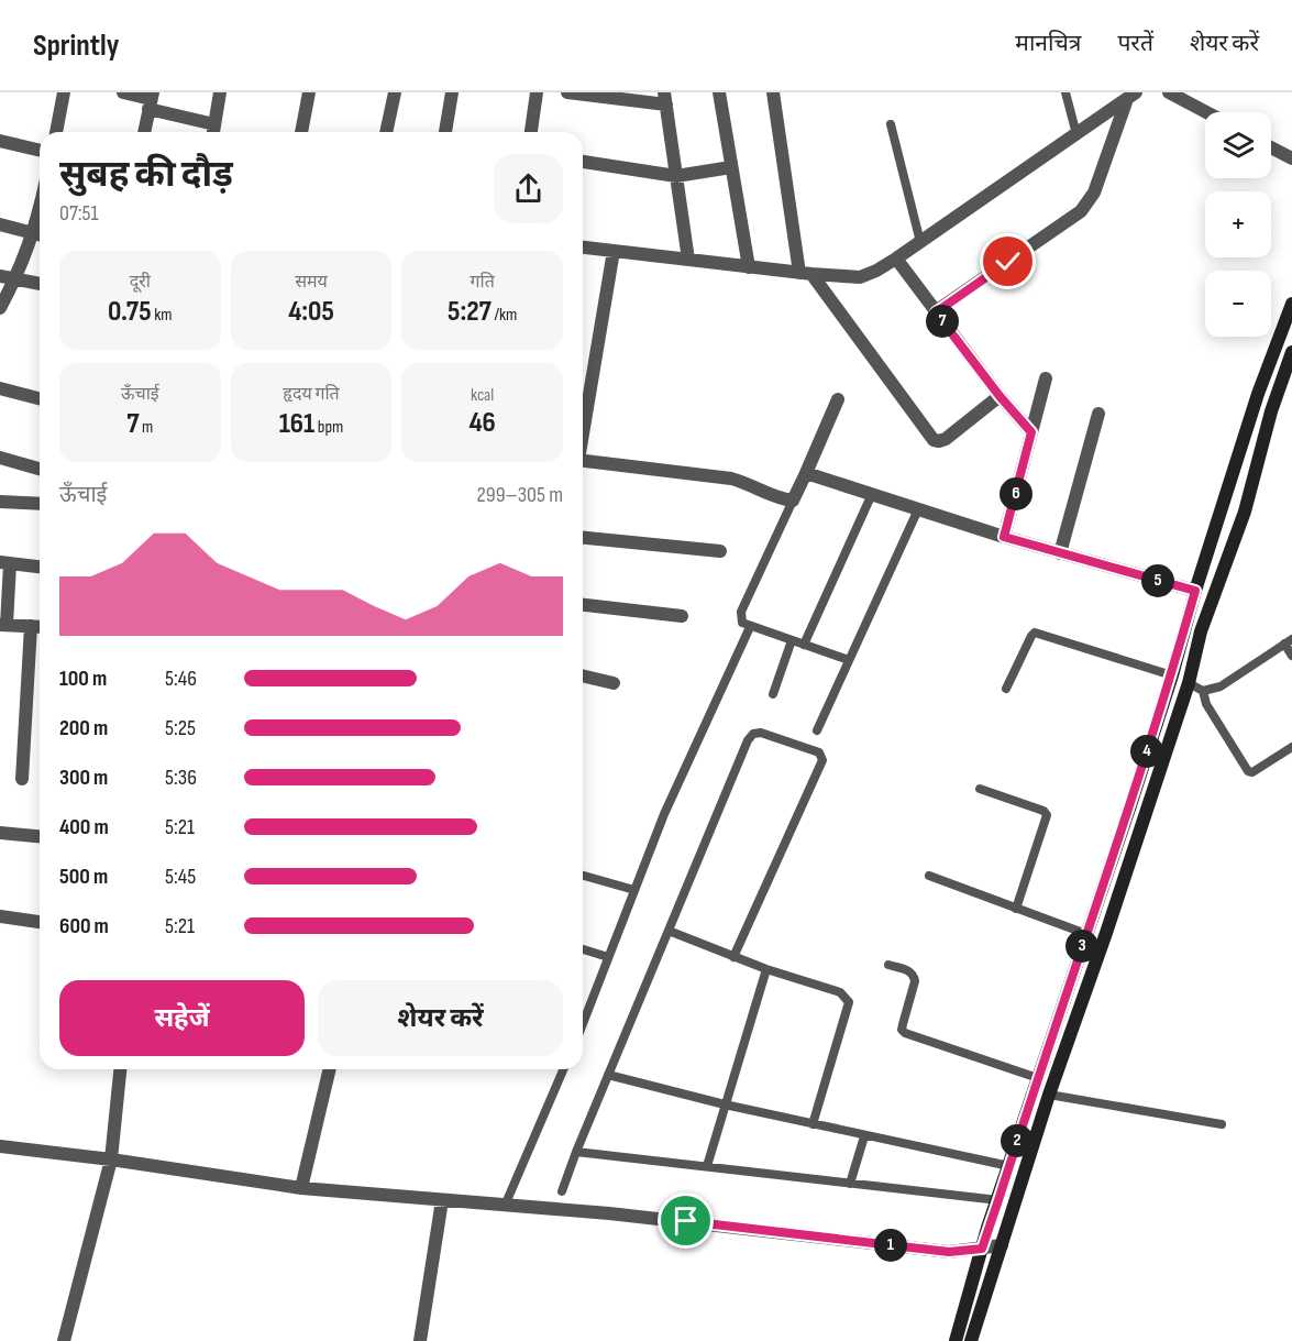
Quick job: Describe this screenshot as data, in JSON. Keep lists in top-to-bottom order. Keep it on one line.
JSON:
{"page":{"header":"Sprintly","nav":["मानचित्र","परतें","शेयर करें"],"map_buttons":["+","−"],"heading":["सुबह की दौड़","07:51"],"stats":[["दूरी","0.75 km"],["समय","4:05"],["गति","5:27 /km"],["ऊँचाई","7 m"],["हृदय गति","161 bpm"],["kcal","46"]],"pins":["7","6","5","4","3","2","1"],"chart":["ऊँचाई","299–305 m"],"list":[{"name":"100 m","note":"5:46"},{"name":"200 m","note":"5:25"},{"name":"300 m","note":"5:36"},{"name":"400 m","note":"5:21"},{"name":"500 m","note":"5:45"},{"name":"600 m","note":"5:21"}],"buttons":["सहेजें","शेयर करें"]}}
